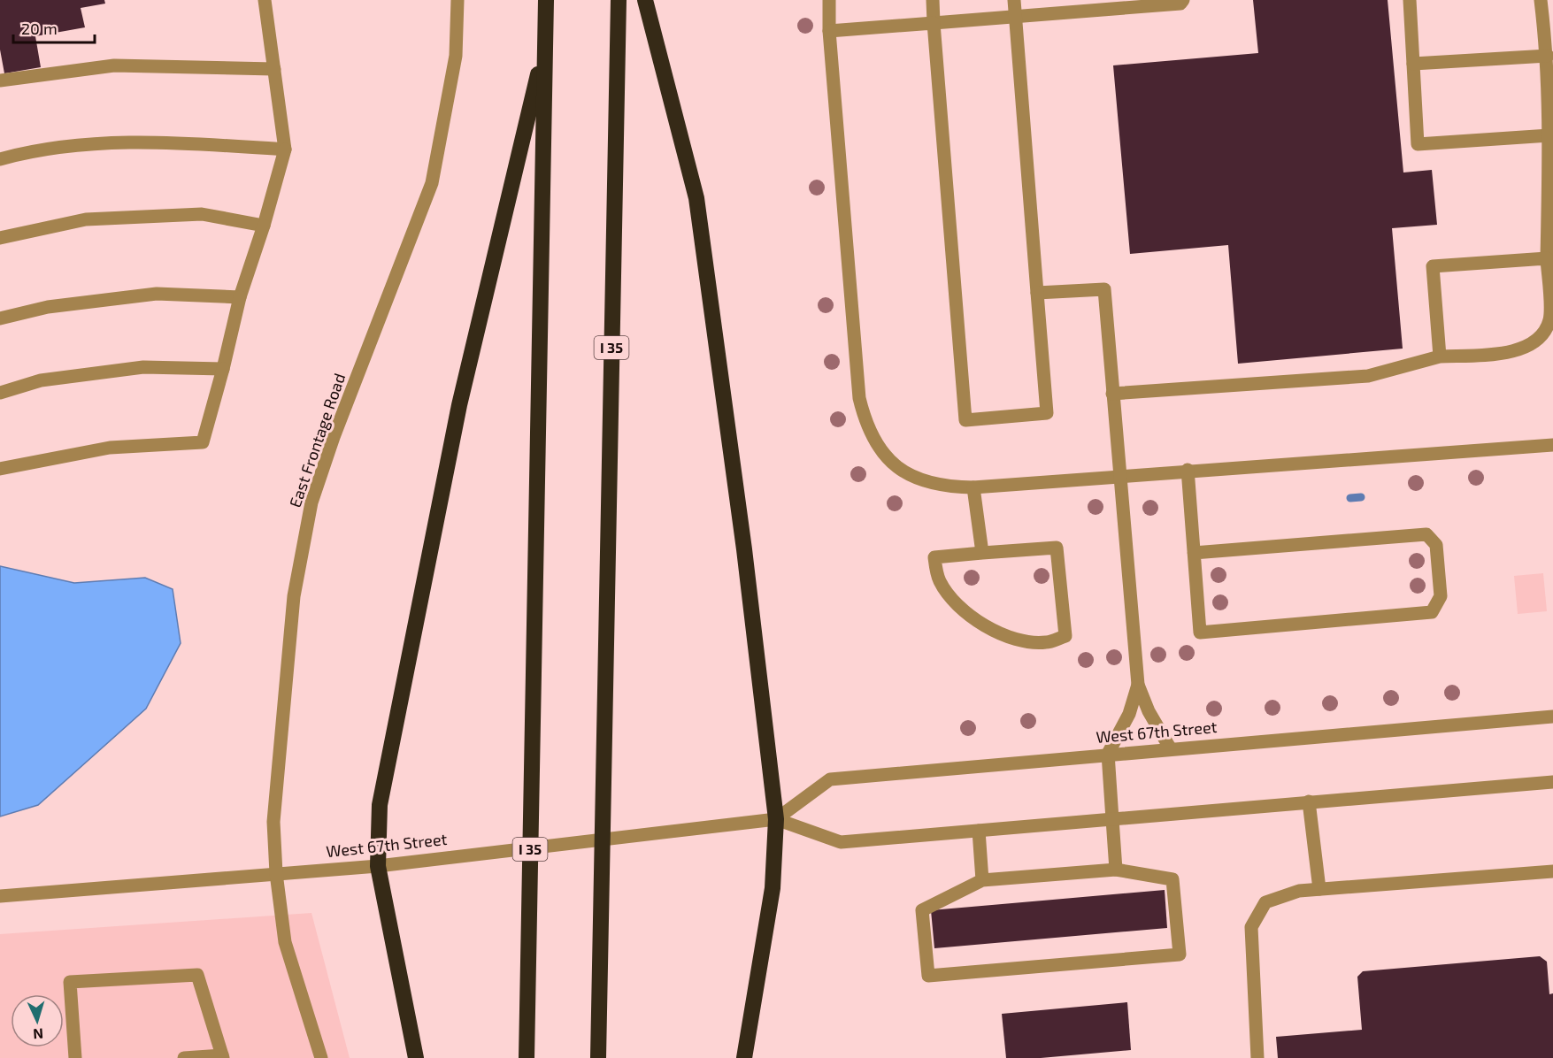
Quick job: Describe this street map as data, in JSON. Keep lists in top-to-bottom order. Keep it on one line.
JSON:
{"streets":{"highway":["I 35"],"street":["East Frontage Road","West 67th Street"]},"crossings":[["East Frontage Road","West 67th Street"]],"scale_bar":"20 m","north":"bottom"}
